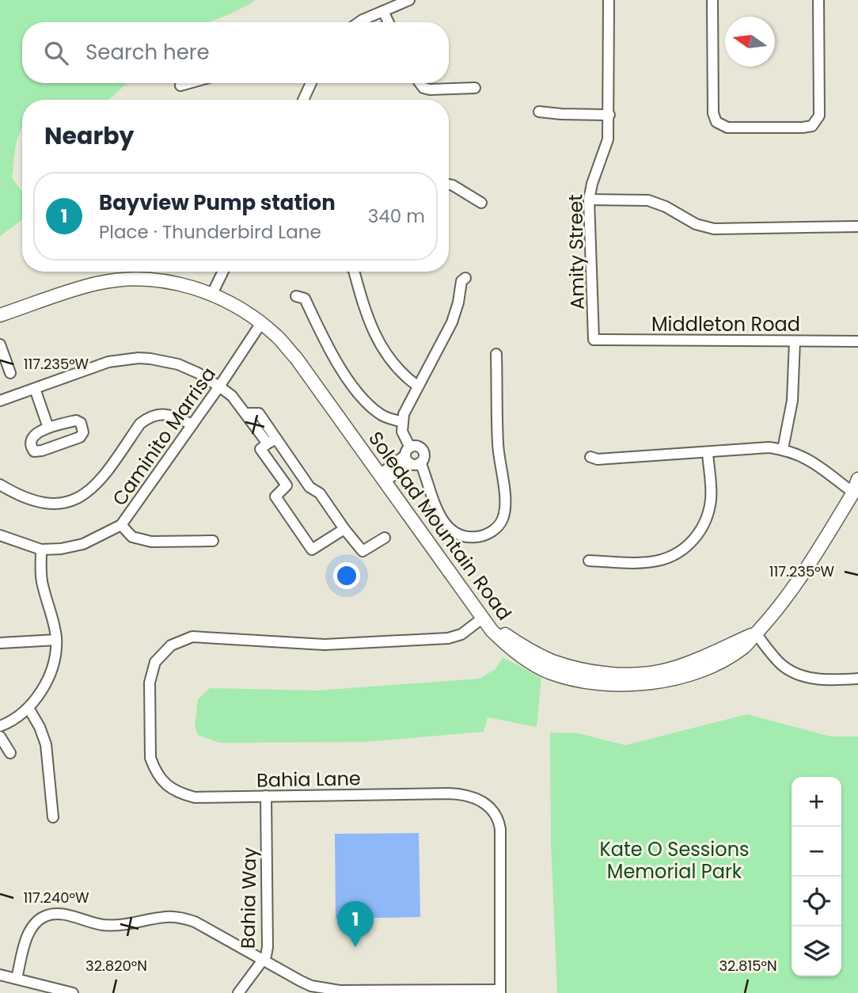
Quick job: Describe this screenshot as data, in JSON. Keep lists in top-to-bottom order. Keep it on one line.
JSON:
{"streets":{"main road":["Soledad Mountain Road"],"street":["Amity Street","Middleton Road","Caminito Marrisa","Bahia Lane","Bahia Way"]},"crossings":[["Amity Street","Middleton Road"],["Caminito Marrisa","Soledad Mountain Road"],["Soledad Mountain Road","Bahia Lane"],["Bahia Lane","Bahia Way"]],"parks":["Kate O Sessions Memorial Park"],"north":"left","page":{"search":"Search here","heading":"Nearby","list":[{"mark":"1","name":"Bayview Pump station","note":"Place · Thunderbird Lane","value":"340 m"}],"map_buttons":["+","−"],"pins":"1"},"coordinates":["117.235°W","117.240°W","32.820°N","32.815°N"]}
